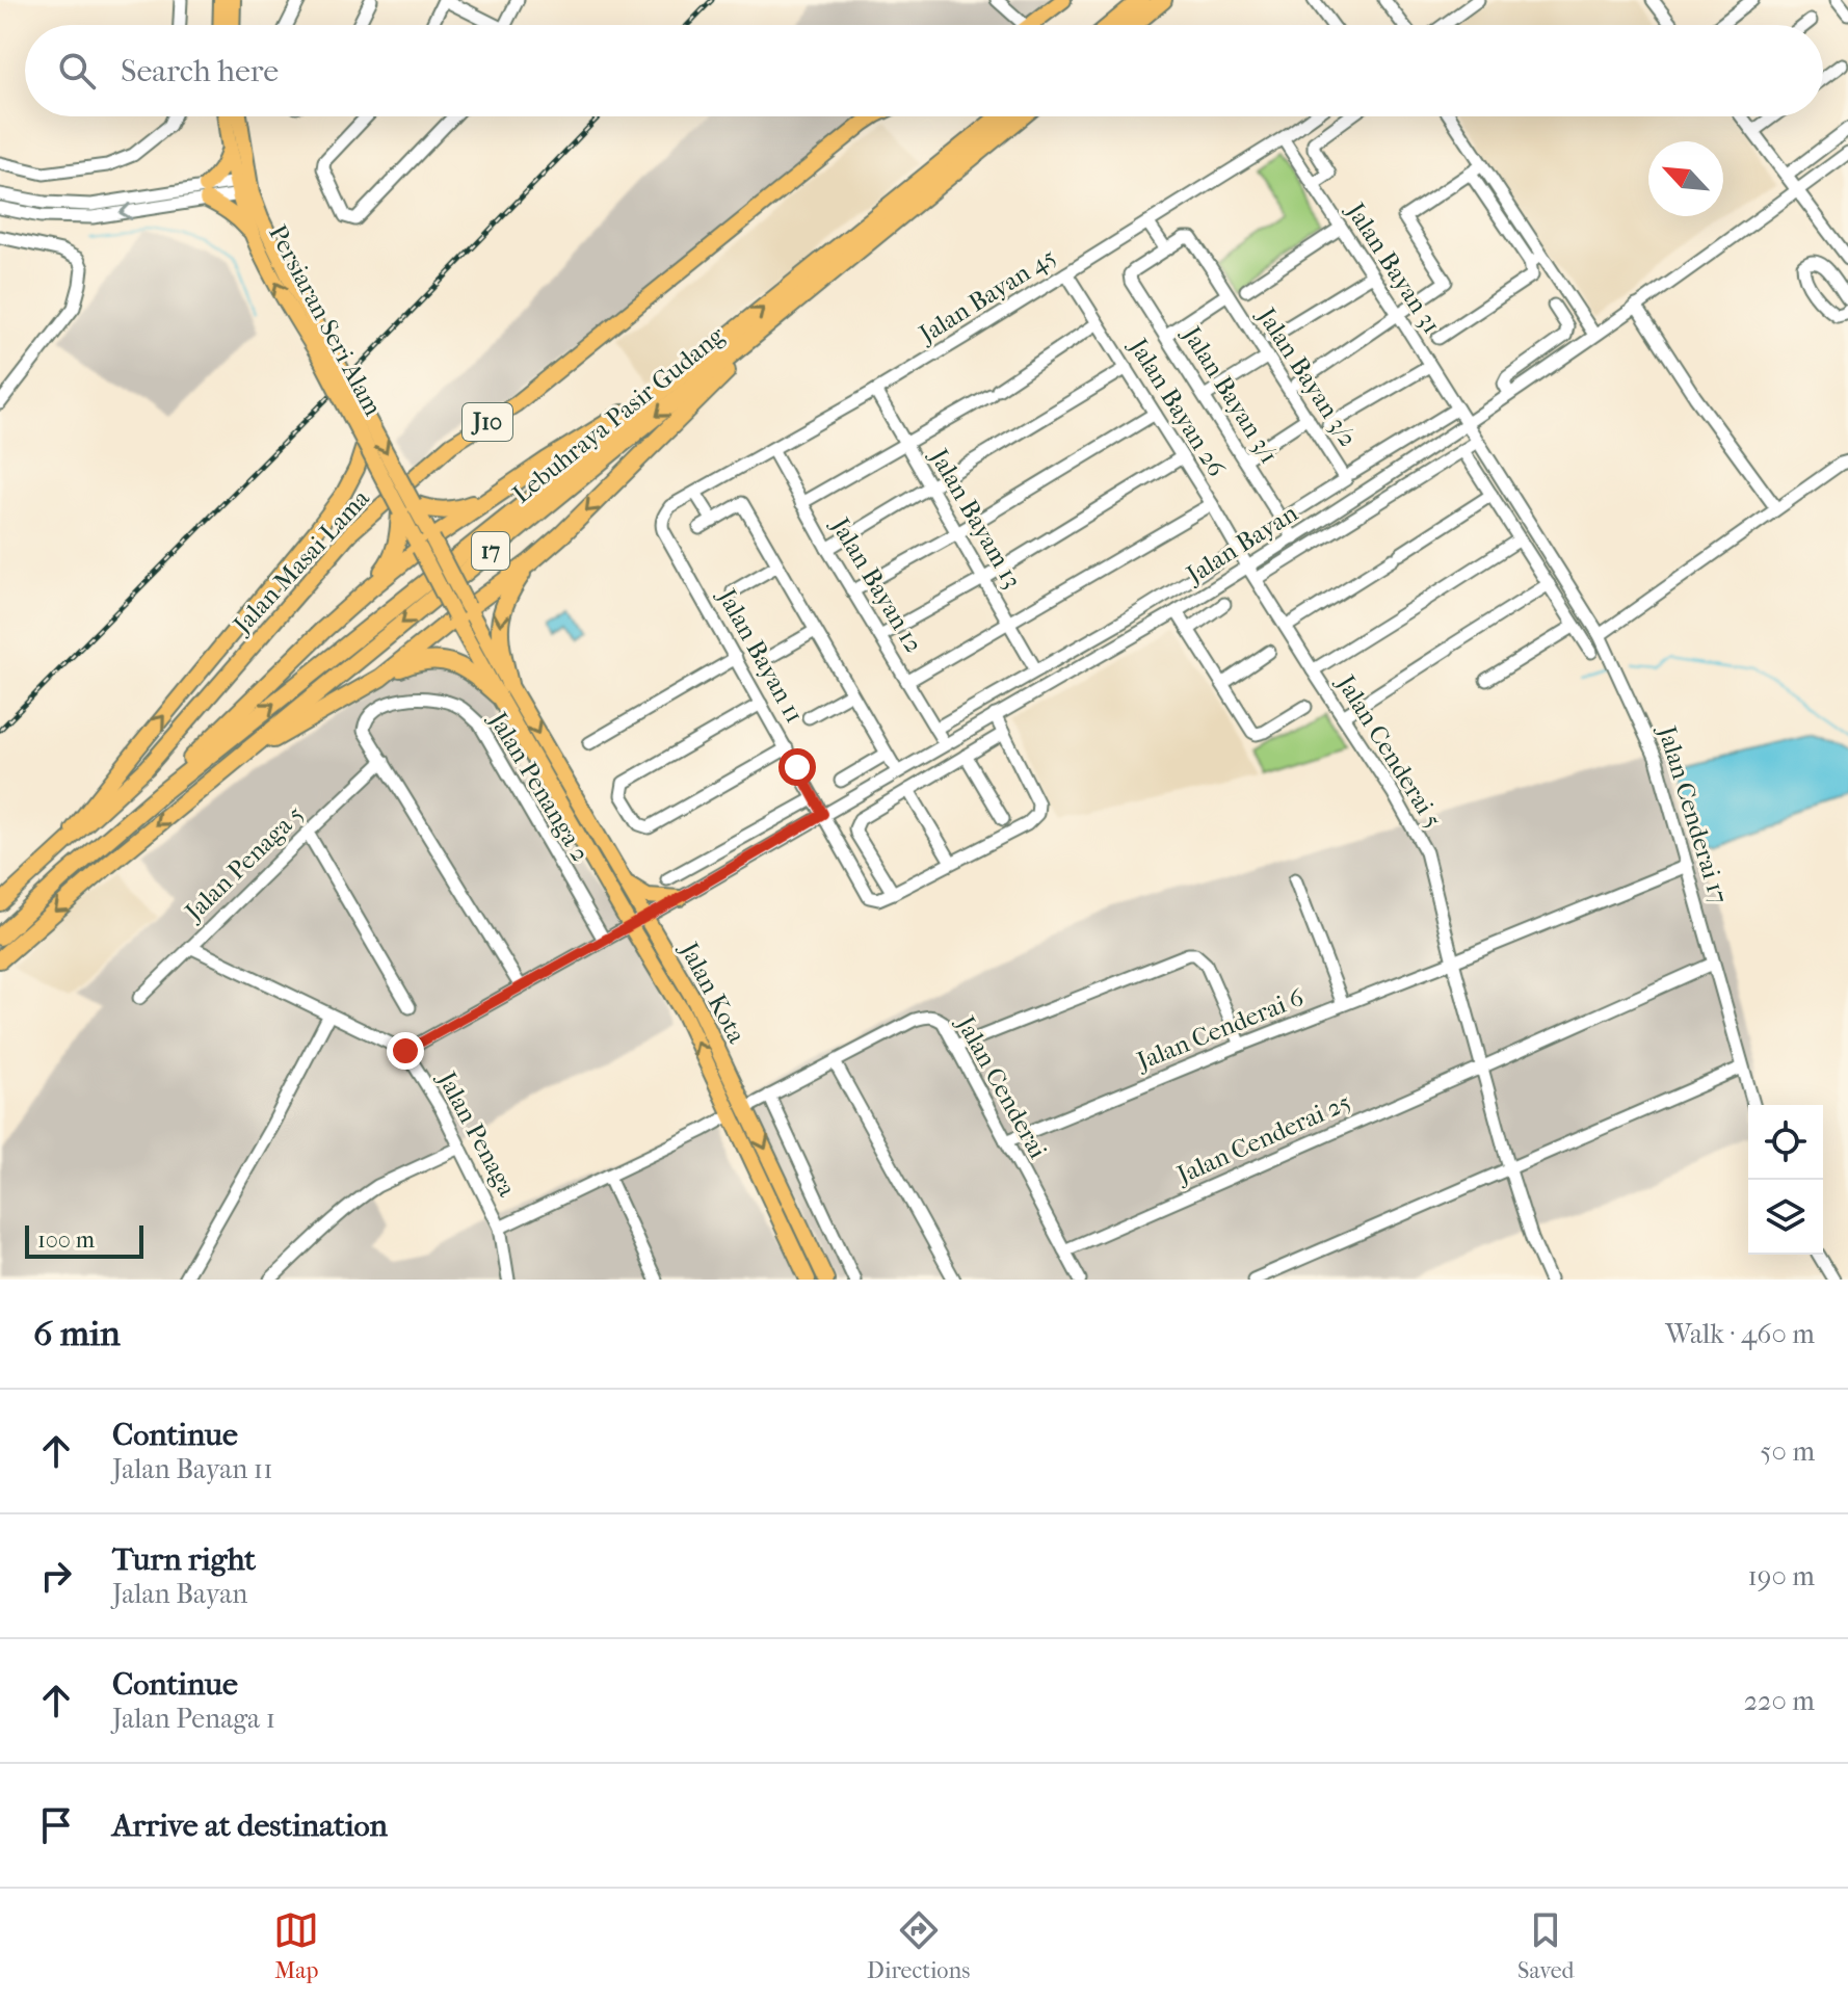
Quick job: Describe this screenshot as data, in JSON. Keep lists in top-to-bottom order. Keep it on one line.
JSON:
{"streets":{"highway":["Lebuhraya Pasir Gudang","17"],"main road":["Persiaran Seri Alam","J10","Jalan Masai Lama","Jalan Kota"],"street":["Jalan Bayan 31","Jalan Bayan 45","Jalan Bayan 3/2","Jalan Bayan 3/1","Jalan Bayan 26","Jalan Bayam 13","Jalan Bayan","Jalan Bayan 12","Jalan Bayan 11","Jalan Cenderai 5","Jalan Penanga 2","Jalan Cenderai 17","Jalan Penaga 5","Jalan Cenderai 6","Jalan Cenderai","Jalan Penaga","Jalan Cenderai 25"]},"crossings":[["Jalan Bayan 31","Jalan Bayan 45"],["Jalan Bayan 31","Jalan Bayan"],["Jalan Bayan 31","Jalan Cenderai 17"],["Jalan Bayan 45","Jalan Bayan 26"],["Jalan Bayan 45","Jalan Bayam 13"],["Jalan Bayan 45","Jalan Bayan 12"],["Jalan Bayan 45","Jalan Bayan 11"],["Persiaran Seri Alam","Jalan Kota"],["Jalan Bayan 3/2","Jalan Bayan 3/1"],["Jalan Bayan 3/1","Jalan Bayan"],["Jalan Bayan 26","Jalan Bayan"],["Jalan Bayan 26","Jalan Cenderai 5"],["Jalan Bayan","Jalan Bayan 12"],["Jalan Bayan","Jalan Bayan 11"],["Jalan Bayan","Jalan Cenderai 5"],["Jalan Bayan","Jalan Penanga 2"],["Jalan Bayan","Jalan Cenderai 17"],["Jalan Bayan","Jalan Kota"],["Jalan Bayan","Jalan Penaga"],["Jalan Cenderai 5","Jalan Cenderai 6"],["Jalan Cenderai 5","Jalan Cenderai 25"],["Jalan Penanga 2","Jalan Penaga 5"],["Jalan Cenderai 17","Jalan Cenderai 6"],["Jalan Cenderai 17","Jalan Cenderai 25"],["Jalan Kota","Jalan Cenderai"],["Jalan Cenderai 6","Jalan Cenderai"],["Jalan Cenderai","Jalan Cenderai 25"]],"scale_bar":"100 m","north":"top left","page":{"search":"Search here","scale":"100 m","heading":["6 min","Walk · 460 m"],"list":[["Continue","Jalan Bayan 11","50 m"],["Turn right","Jalan Bayan","190 m"],["Continue","Jalan Penaga 1","220 m"],"Arrive at destination"],"nav":["Map","Directions","Saved"]}}
